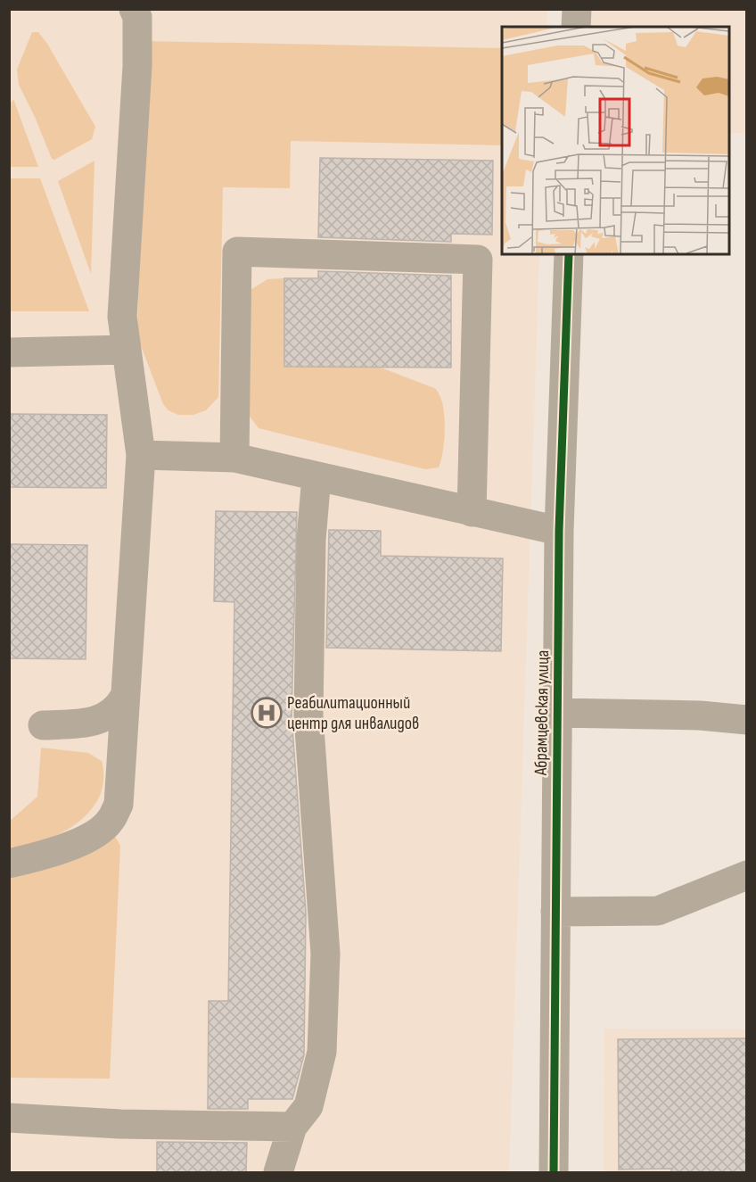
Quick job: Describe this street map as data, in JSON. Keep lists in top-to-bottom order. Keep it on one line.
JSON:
{"streets":{"street":["Абрамцевская улица"]},"places":{"hospital":["Реабилитационный центр для инвалидов"]}}
